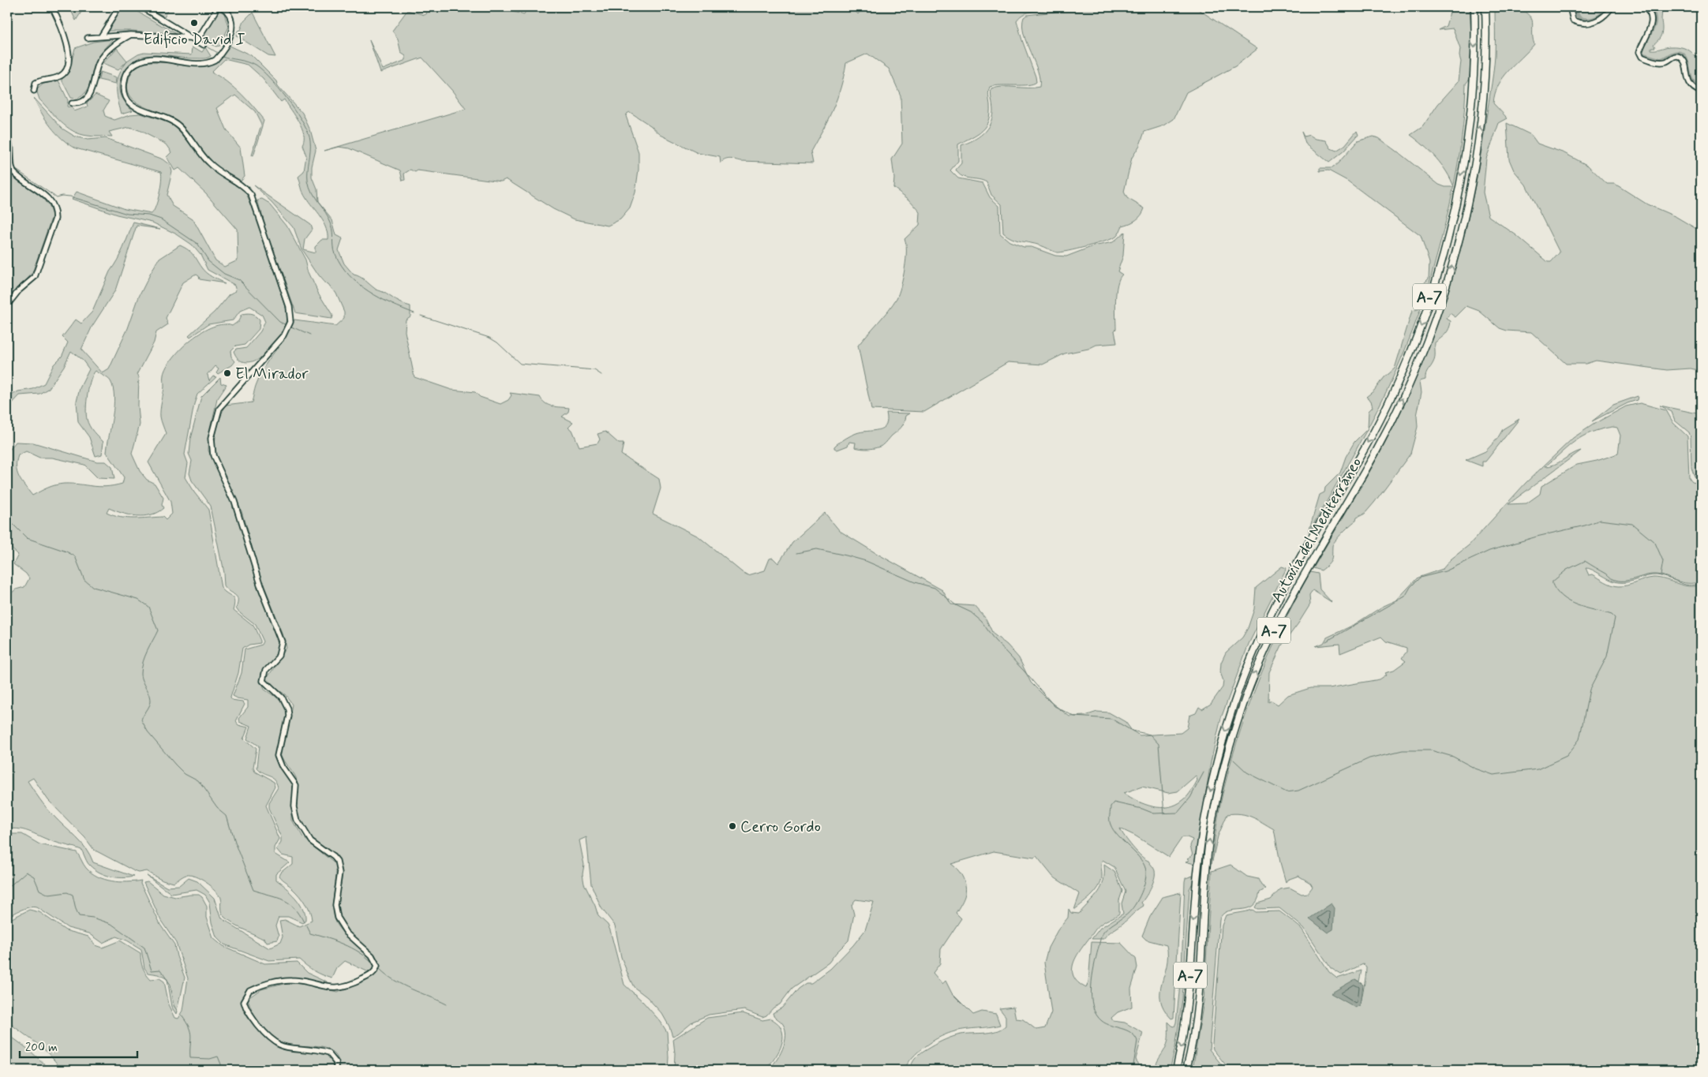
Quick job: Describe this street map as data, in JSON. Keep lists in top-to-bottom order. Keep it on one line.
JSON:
{"streets":{"highway":["A-7","Autovía del Mediterráneo"]},"places":["Edificio David I","El Mirador","Cerro Gordo"],"scale_bar":"200 m"}
